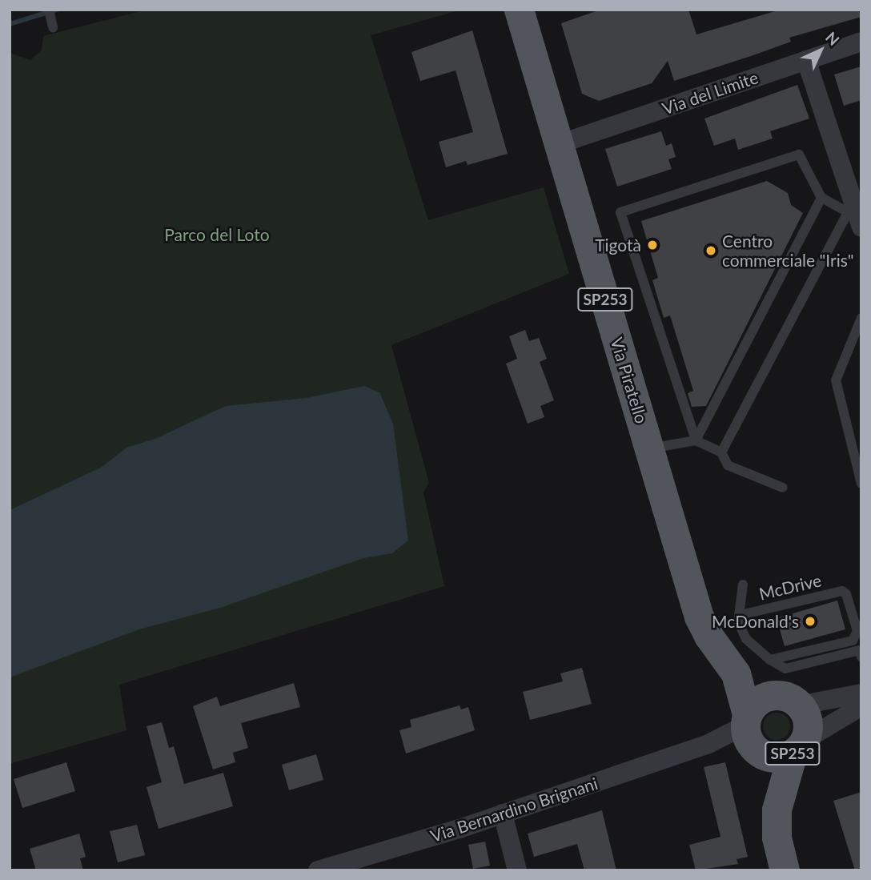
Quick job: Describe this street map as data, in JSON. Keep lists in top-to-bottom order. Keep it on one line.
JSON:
{"streets":{"main road":["SP253","Via Piratello"],"street":["Via del Limite","Via Bernardino Brignani"],"lane":["McDrive"]},"crossings":[["Via del Limite","Via Piratello"],["SP253","Via Piratello"],["SP253","Via Bernardino Brignani"],["Via Piratello","Via Bernardino Brignani"]],"parks":["Parco del Loto"],"places":["Tigotà","Centro commerciale \"Iris\"","McDonald's"],"north":"top right"}
